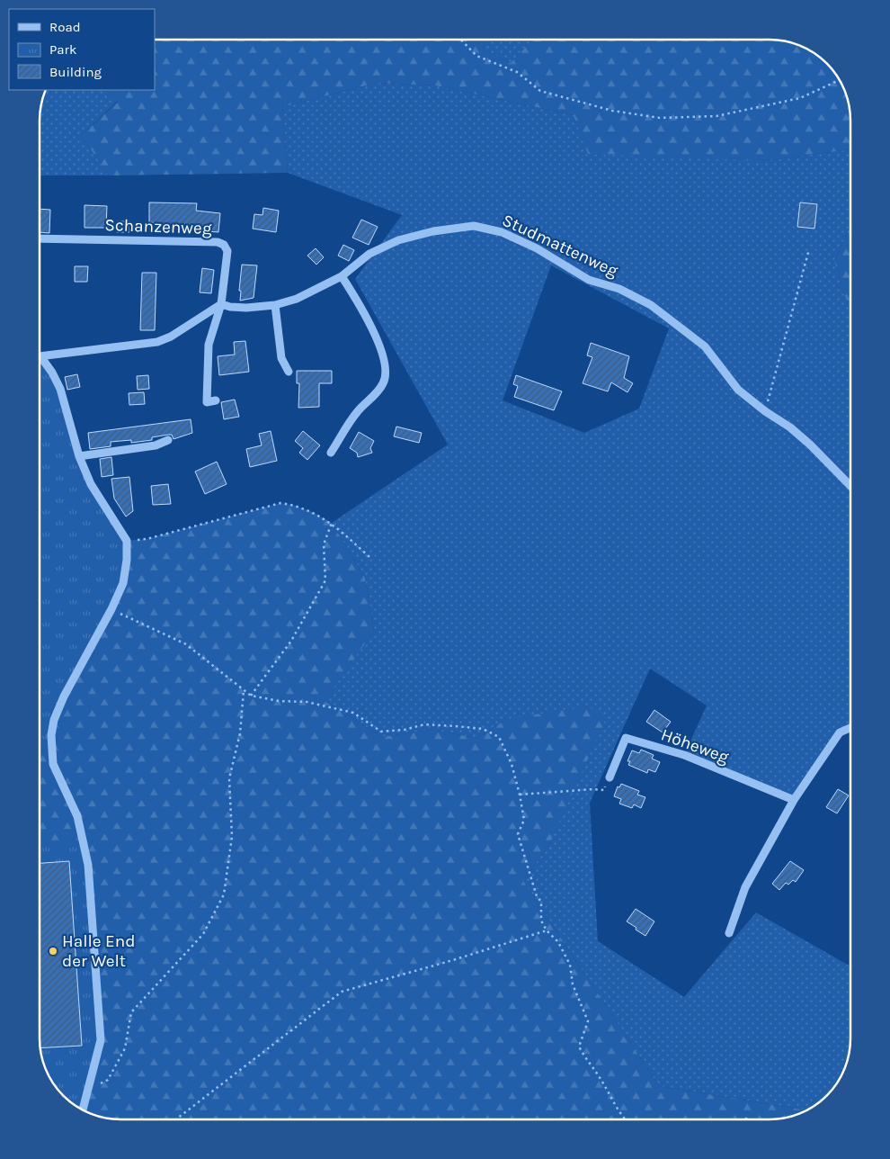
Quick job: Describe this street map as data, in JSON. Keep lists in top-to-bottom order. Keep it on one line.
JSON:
{"streets":{"street":["Schanzenweg","Studmattenweg","Höheweg"]},"crossings":[["Schanzenweg","Studmattenweg"]],"places":["Halle End der Welt"],"legend":["Road","Park","Building"]}
